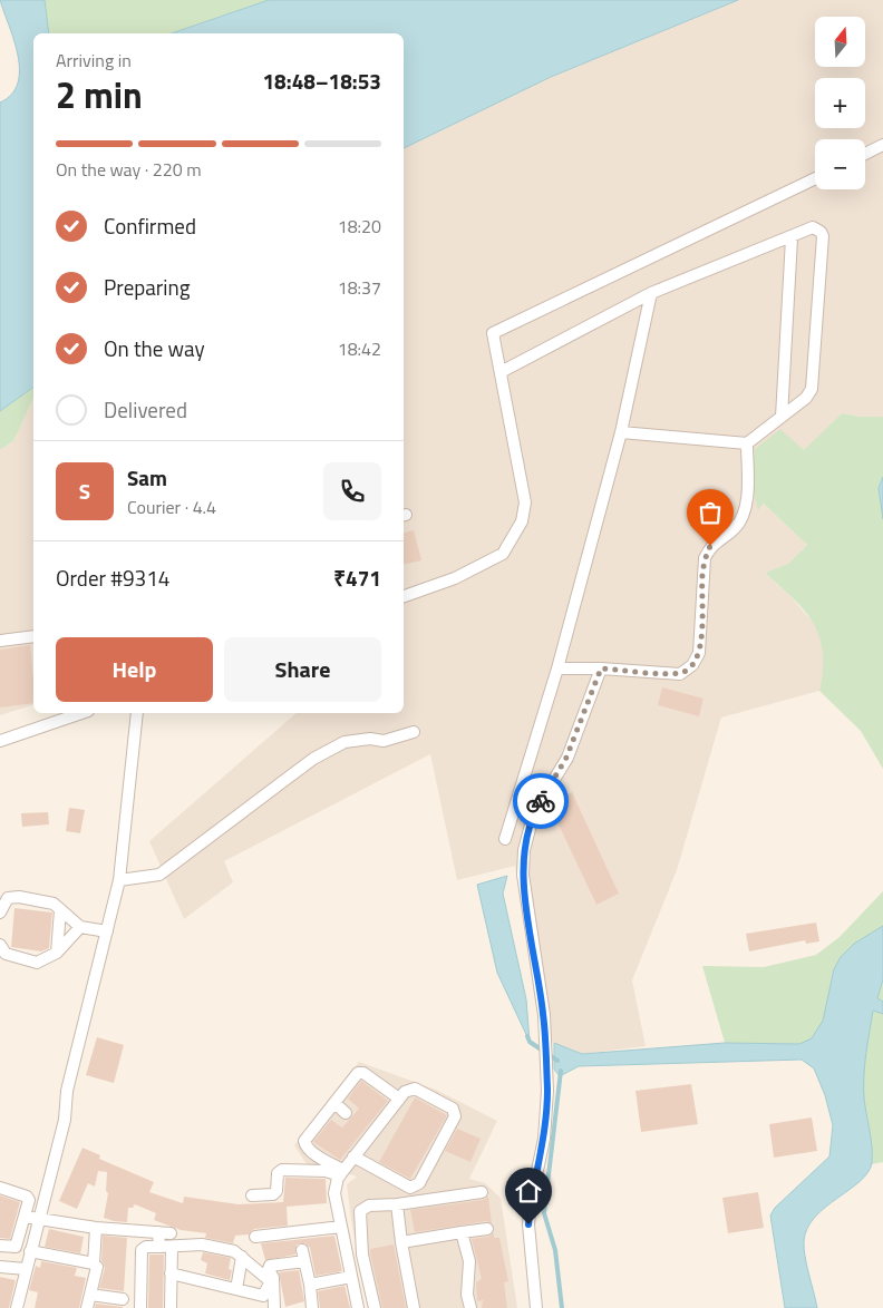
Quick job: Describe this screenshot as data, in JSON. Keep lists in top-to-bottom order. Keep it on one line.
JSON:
{"north":"top","page":{"map_buttons":["+","−"],"heading":["2 min","Arriving in","18:48–18:53"],"panel":["Sam","Courier · 4.4","Order #9314","₹471"],"bar":"On the way · 220 m","list":[["Confirmed","18:20"],["Preparing","18:37"],["On the way","18:42"],"Delivered"],"round":"S","buttons":["Help","Share"]}}
